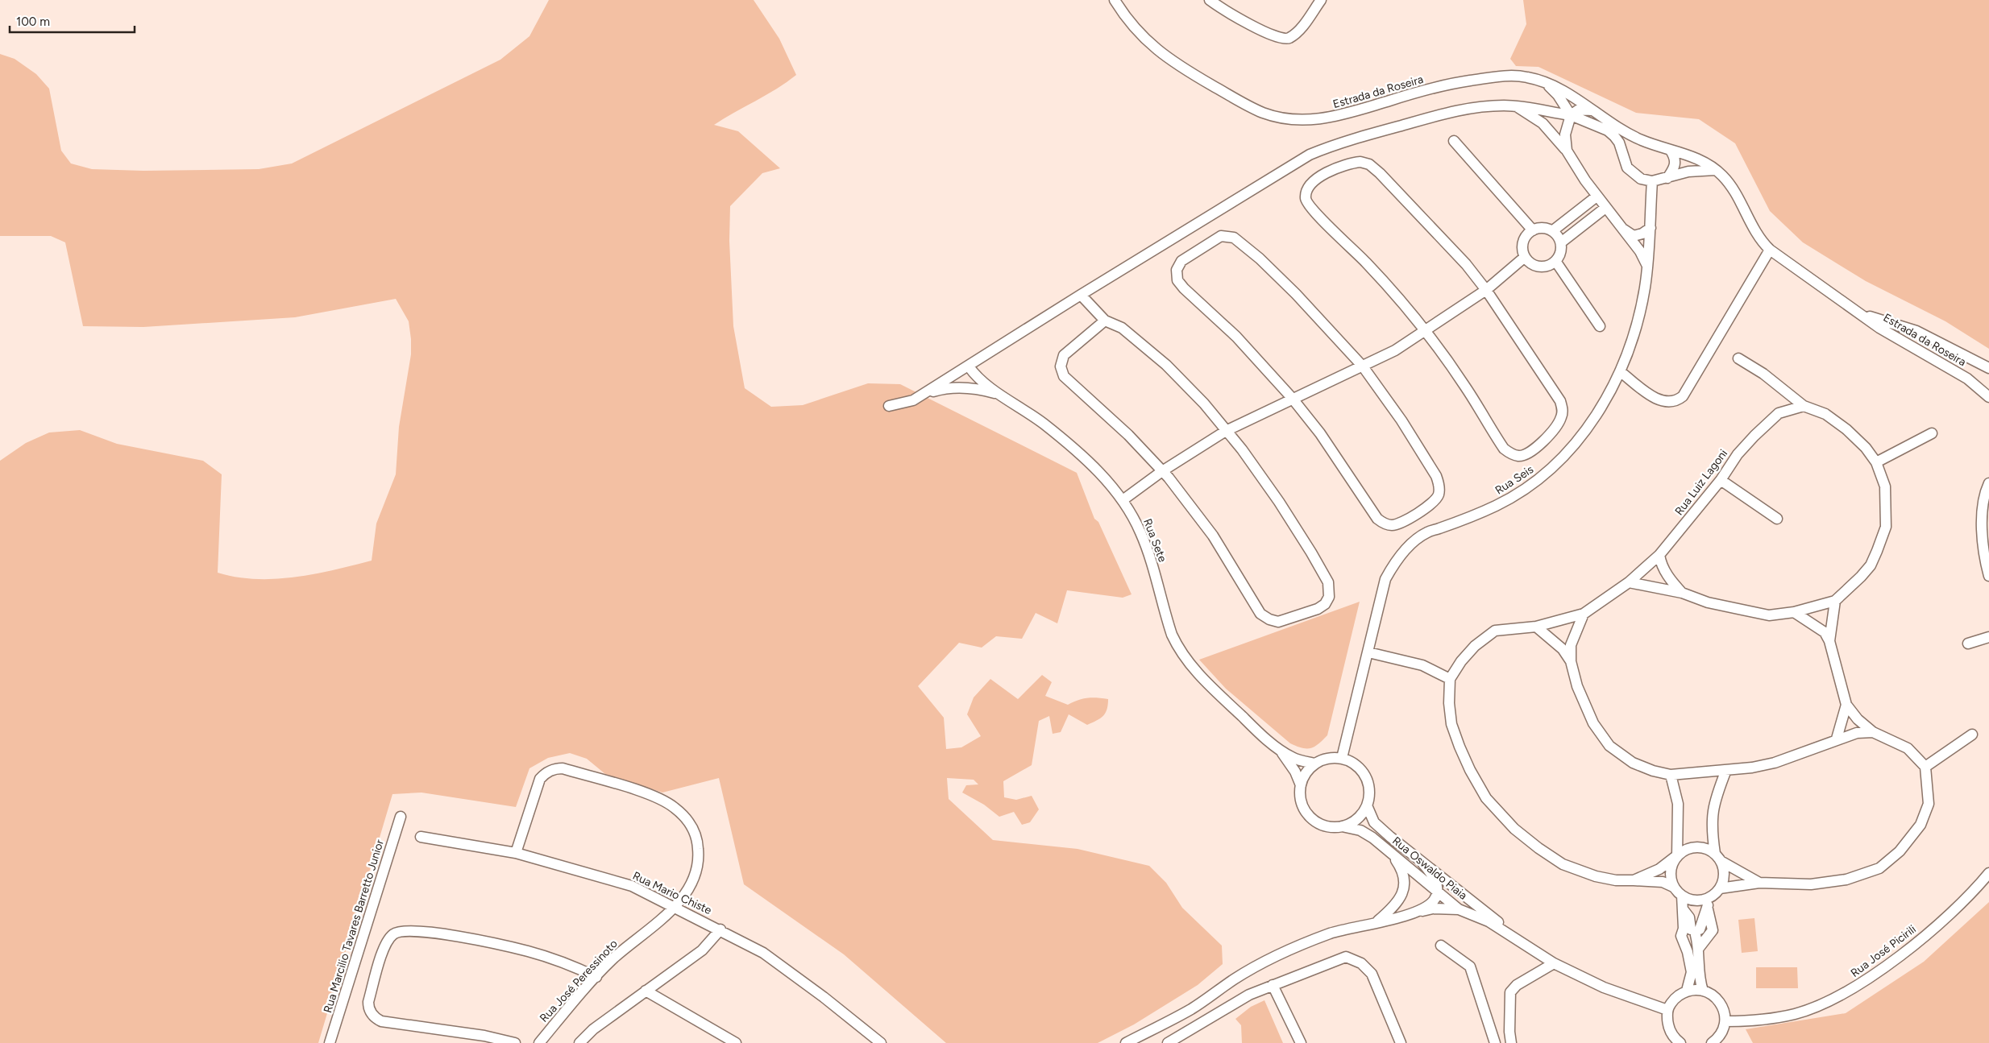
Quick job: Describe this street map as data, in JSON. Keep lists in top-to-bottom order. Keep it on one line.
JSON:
{"streets":{"street":["Estrada da Roseira","Rua Seis","Rua Luiz Lagoni","Rua Sete","Rua Oswaldo Piaia","Rua Mario Chiste","Rua Marcilio Tavares Barretto Junior","Rua José Picirili","Rua José Peressinoto"]},"crossings":[["Estrada da Roseira","Rua Seis"],["Rua Seis","Rua Sete"],["Rua Seis","Rua Oswaldo Piaia"],["Rua Sete","Rua Oswaldo Piaia"],["Rua Mario Chiste","Rua José Peressinoto"]],"scale_bar":"100 m"}
